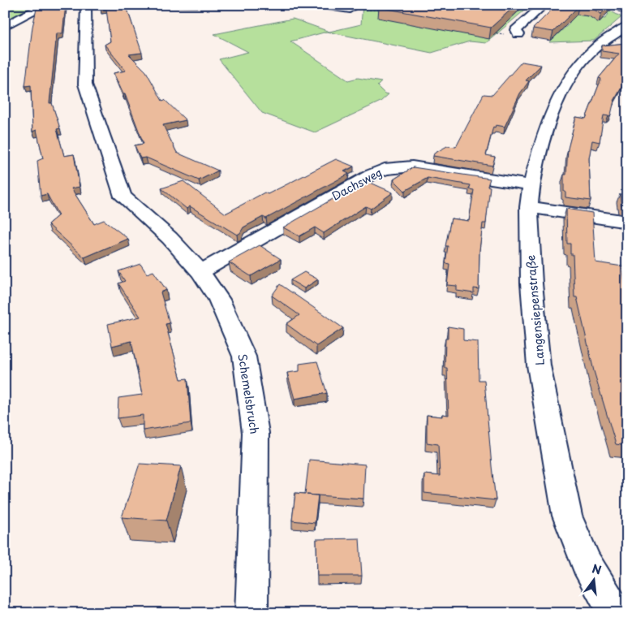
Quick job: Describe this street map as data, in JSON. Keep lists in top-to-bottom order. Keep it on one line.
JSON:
{"streets":{"street":["Dachsweg","Langensiepenstraße","Schemelsbruch"]},"crossings":[["Dachsweg","Langensiepenstraße"],["Dachsweg","Schemelsbruch"]],"north":"top"}
